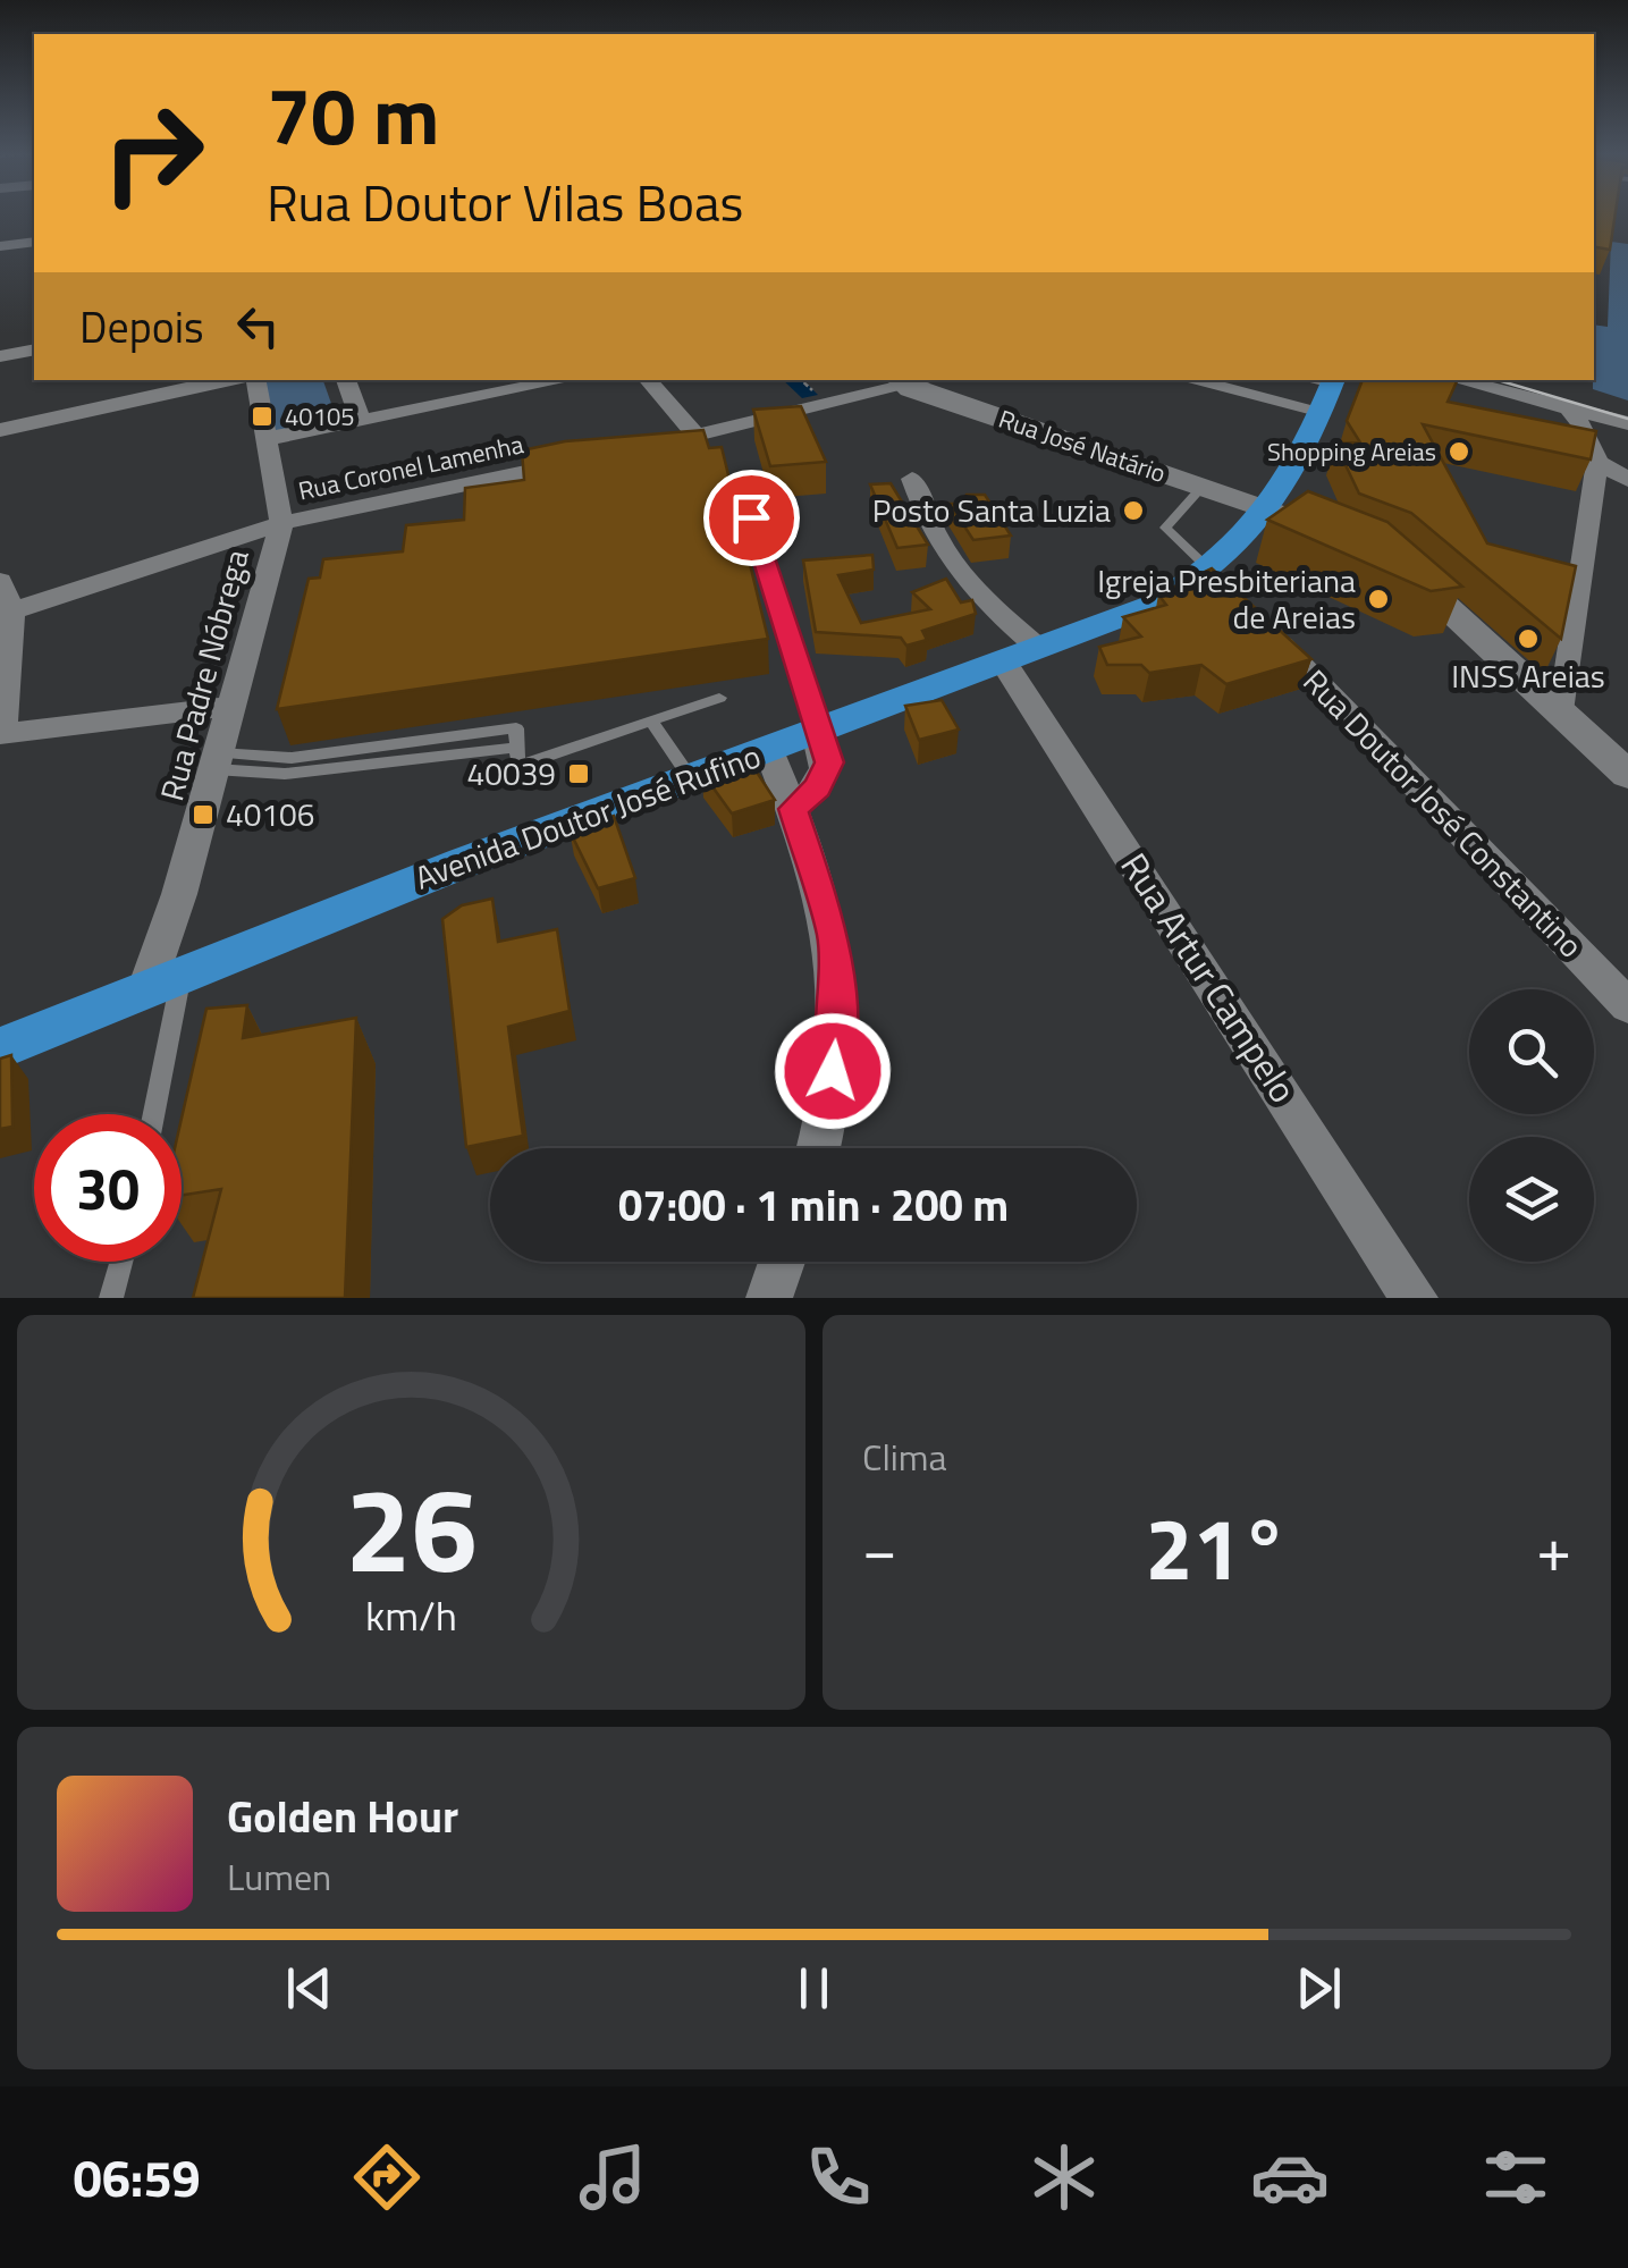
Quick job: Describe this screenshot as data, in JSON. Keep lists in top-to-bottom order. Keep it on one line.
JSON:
{"streets":{"main road":["Rua José Natário","Avenida Doutor José Rufino"],"street":["Rua Coronel Lamenha","Rua Padre Nóbrega","Rua Doutor José Constantino","Rua Artur Campelo"]},"crossings":[["Rua José Natário","Avenida Doutor José Rufino"],["Rua Coronel Lamenha","Rua Padre Nóbrega"],["Rua Padre Nóbrega","Avenida Doutor José Rufino"],["Avenida Doutor José Rufino","Rua Artur Campelo"]],"places":{"transit":["40105","40039","40106"],"other":["Shopping Areias","Posto Santa Luzia","Igreja Presbiteriana de Areias","INSS Areias"]},"page":{"turn":["70 m","Rua Doutor Vilas Boas"],"then":"Depois","limit":"30","trip":"07:00 · 1 min · 200 m","tile":"Clima","heat":["−","21°","+"],"song":["Golden Hour","Lumen"],"tabs":"06:59","gauge":["26","km/h"]}}
